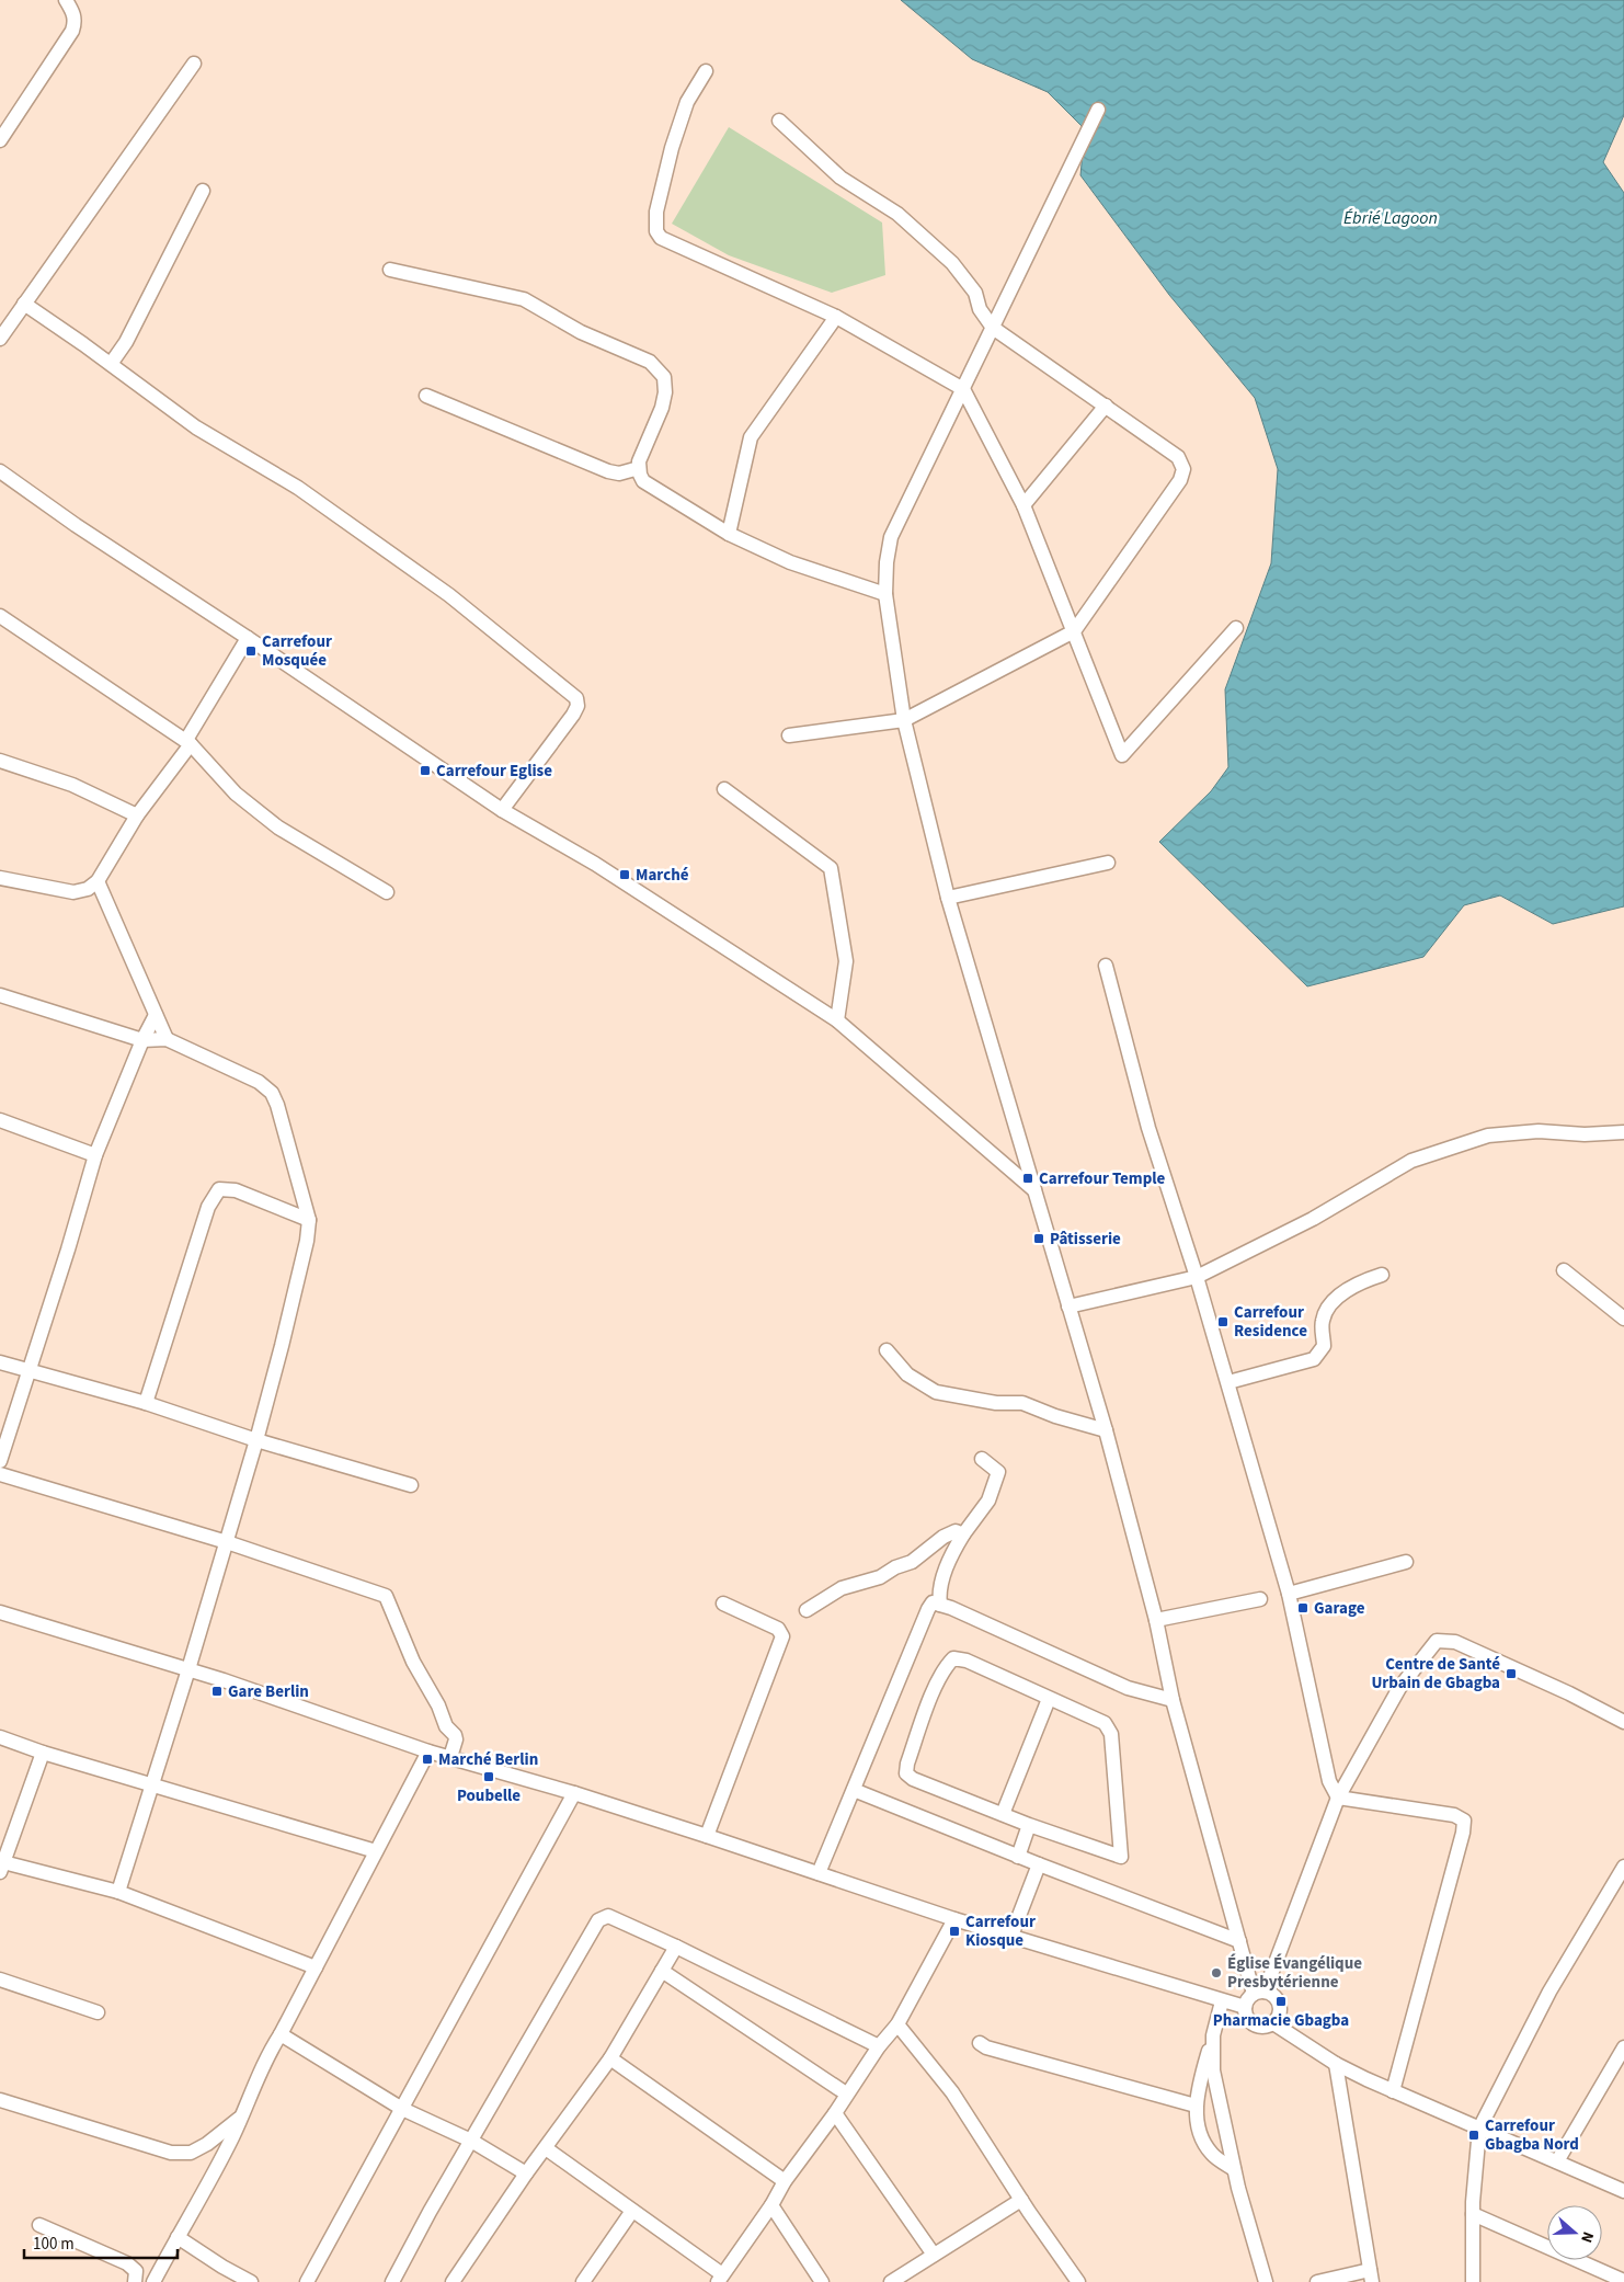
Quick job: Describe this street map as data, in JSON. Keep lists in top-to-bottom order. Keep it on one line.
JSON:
{"water":["Ébrié Lagoon"],"places":{"transit":["Carrefour Mosquée","Carrefour Eglise","Marché","Carrefour Temple","Pâtisserie","Carrefour Residence","Garage","Centre de Santé Urbain de Gbagba","Gare Berlin","Marché Berlin","Poubelle","Carrefour Kiosque","Pharmacie Gbagba","Carrefour Gbagba Nord"],"other":["Église Évangélique Presbytérienne"]},"scale_bar":"100 m","north":"right"}
